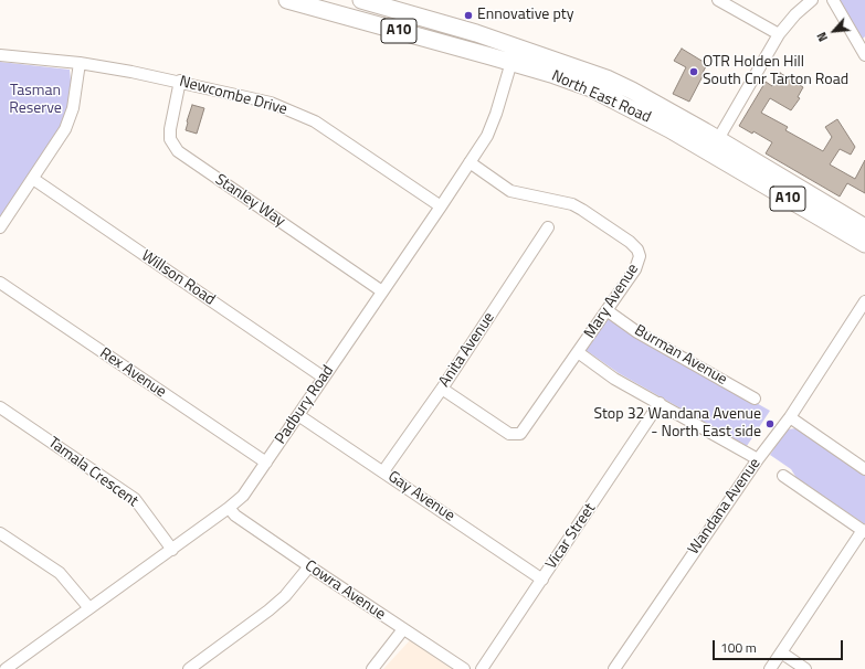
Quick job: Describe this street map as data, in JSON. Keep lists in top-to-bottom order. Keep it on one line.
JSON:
{"streets":{"highway":["A10","North East Road"],"street":["Newcombe Drive","Stanley Way","Willson Road","Mary Avenue","Anita Avenue","Burman Avenue","Rex Avenue","Padbury Road","Tamala Crescent","Gay Avenue","Wandana Avenue","Vicar Street","Cowra Avenue"]},"crossings":[["Newcombe Drive","Stanley Way"],["Newcombe Drive","Padbury Road"],["North East Road","Padbury Road"],["Stanley Way","Padbury Road"],["Willson Road","Padbury Road"],["Mary Avenue","Anita Avenue"],["Mary Avenue","Burman Avenue"],["Mary Avenue","Padbury Road"],["Anita Avenue","Gay Avenue"],["Rex Avenue","Padbury Road"],["Padbury Road","Tamala Crescent"],["Padbury Road","Gay Avenue"],["Padbury Road","Cowra Avenue"],["Gay Avenue","Vicar Street"]],"parks":["Tasman Reserve"],"places":["Ennovative pty","OTR Holden Hill South Cnr Tarton Road","Stop 32 Wandana Avenue - North East side"],"scale_bar":"100 m","north":"bottom left"}
